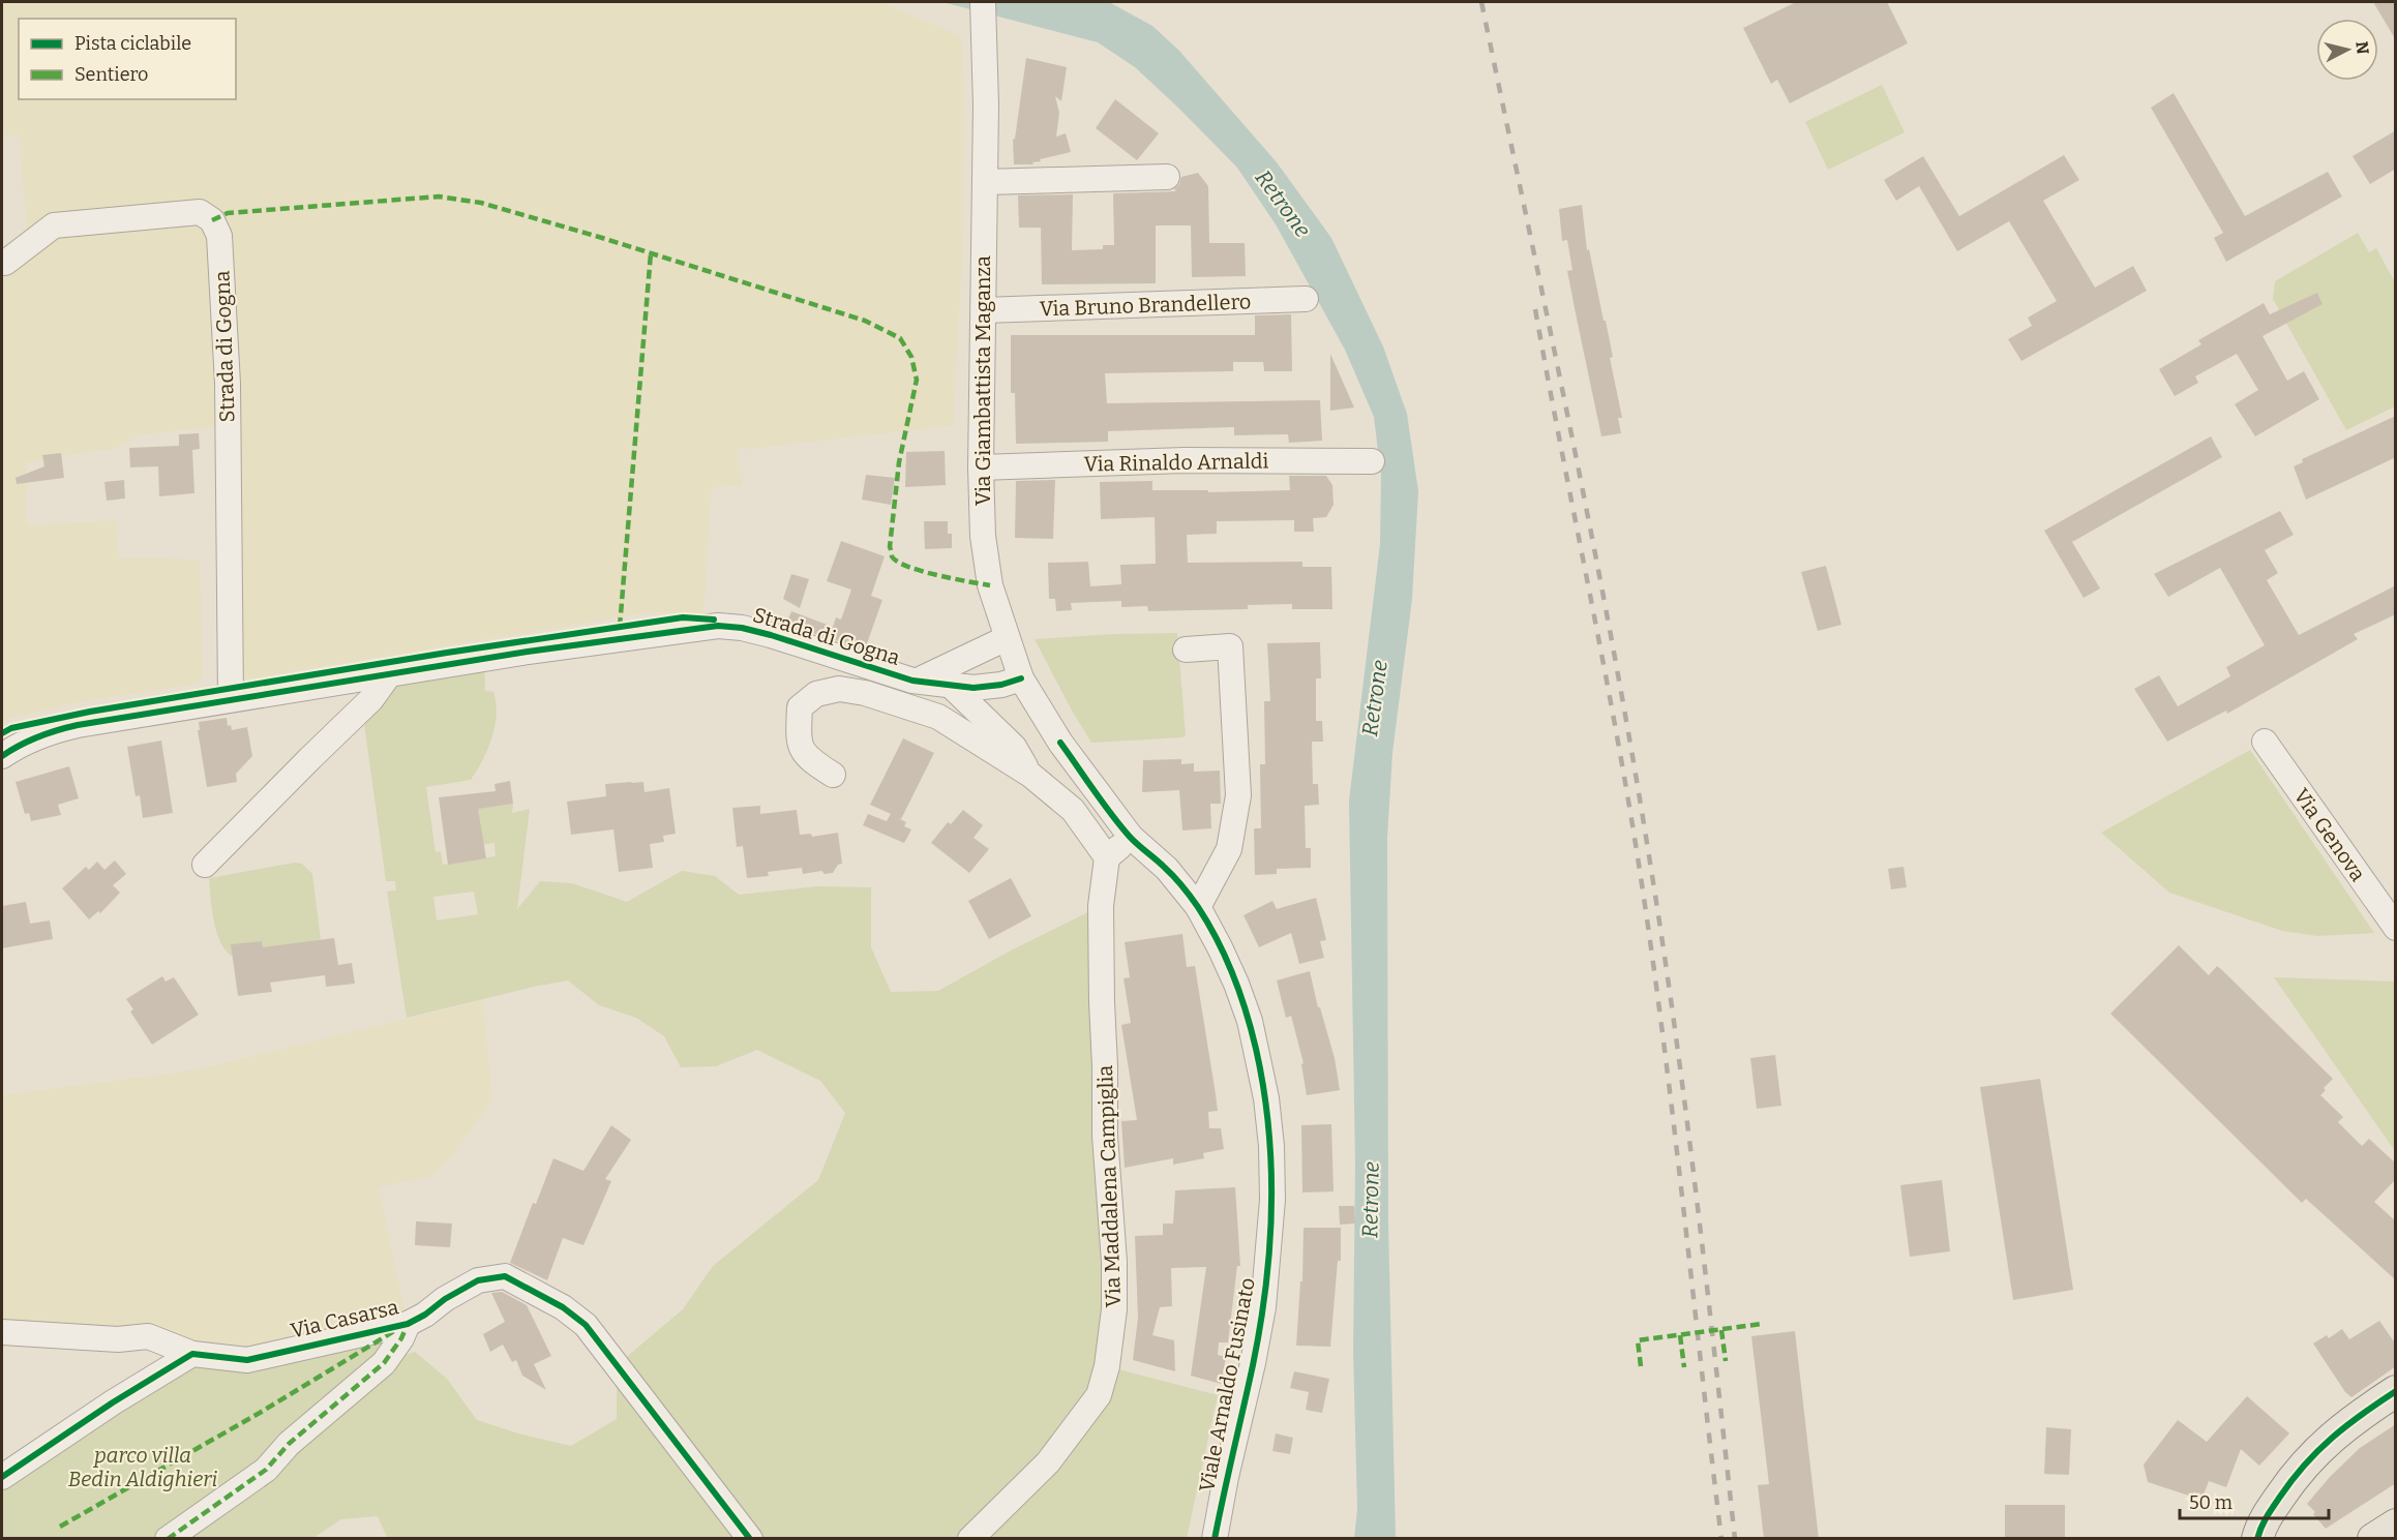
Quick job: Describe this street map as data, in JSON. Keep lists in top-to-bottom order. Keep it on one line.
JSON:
{"streets":{"street":["Via Bruno Brandellero","Strada di Gogna","Via Giambattista Maganza","Via Rinaldo Arnaldi","Via Genova","Via Maddalena Campiglia","Via Casarsa","Viale Arnaldo Fusinato"]},"crossings":[["Via Bruno Brandellero","Via Giambattista Maganza"],["Strada di Gogna","Via Giambattista Maganza"],["Via Giambattista Maganza","Via Rinaldo Arnaldi"],["Via Giambattista Maganza","Viale Arnaldo Fusinato"]],"water":["Retrone"],"parks":["parco villa Bedin Aldighieri"],"legend":["Pista ciclabile","Sentiero"],"scale_bar":"50 m","north":"right"}
